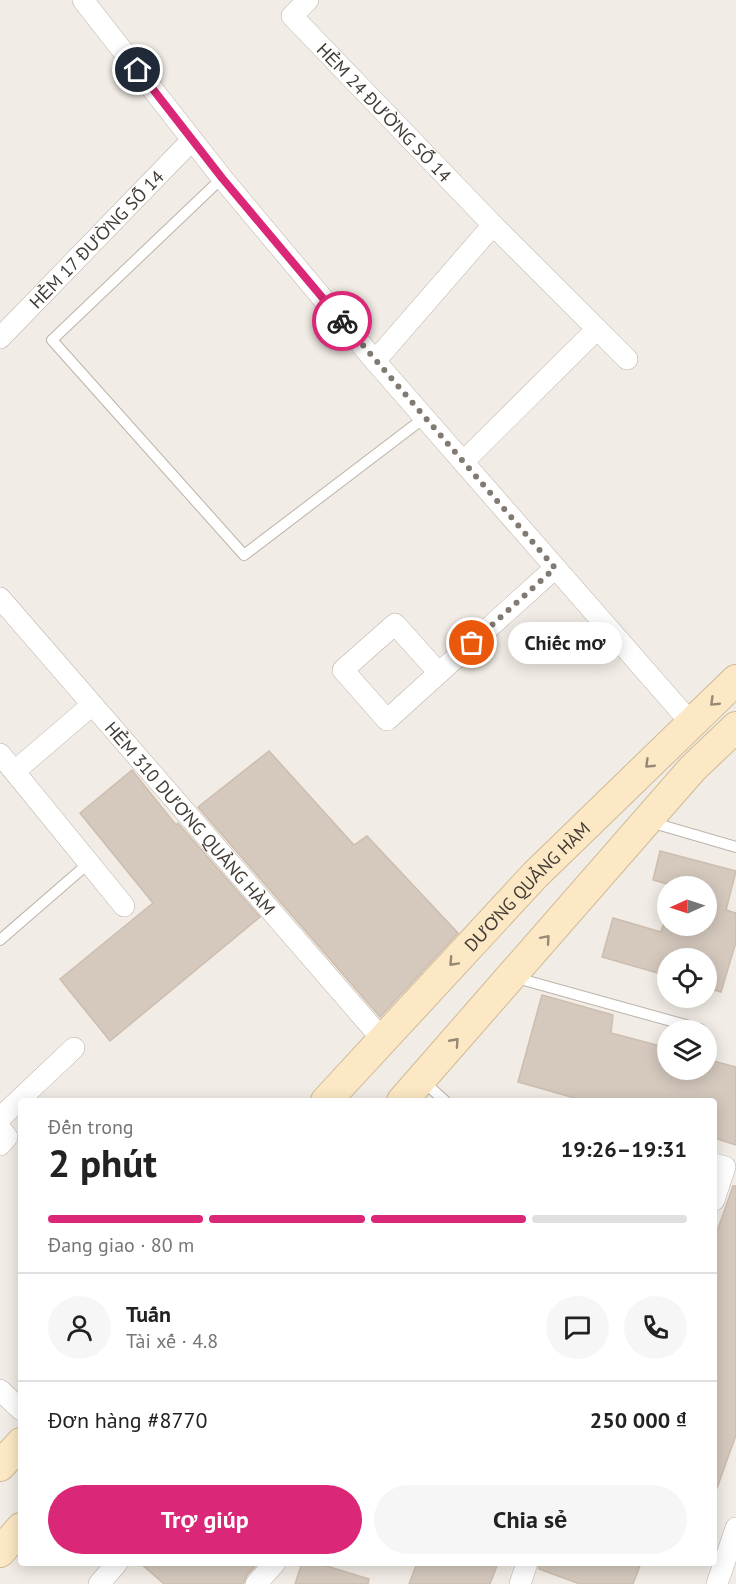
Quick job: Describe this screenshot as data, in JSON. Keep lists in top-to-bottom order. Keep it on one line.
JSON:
{"streets":{"street":["HẺM 24 ĐƯỜNG SỐ 14","HẺM 17 ĐƯỜNG SỐ 14","HẺM 310 DƯƠNG QUẢNG HÀM","DƯƠNG QUẢNG HÀM"]},"crossings":[["HẺM 310 DƯƠNG QUẢNG HÀM","DƯƠNG QUẢNG HÀM"]],"places":["Chiếc mơ"],"north":"left","page":{"bubble":"Chiếc mơ","heading":["2 phút","Đến trong","19:26–19:31"],"panel":["Tuấn","Tài xế · 4.8","Đơn hàng #8770","250 000 ₫"],"bar":"Đang giao · 80 m","buttons":["Trợ giúp","Chia sẻ"]}}
